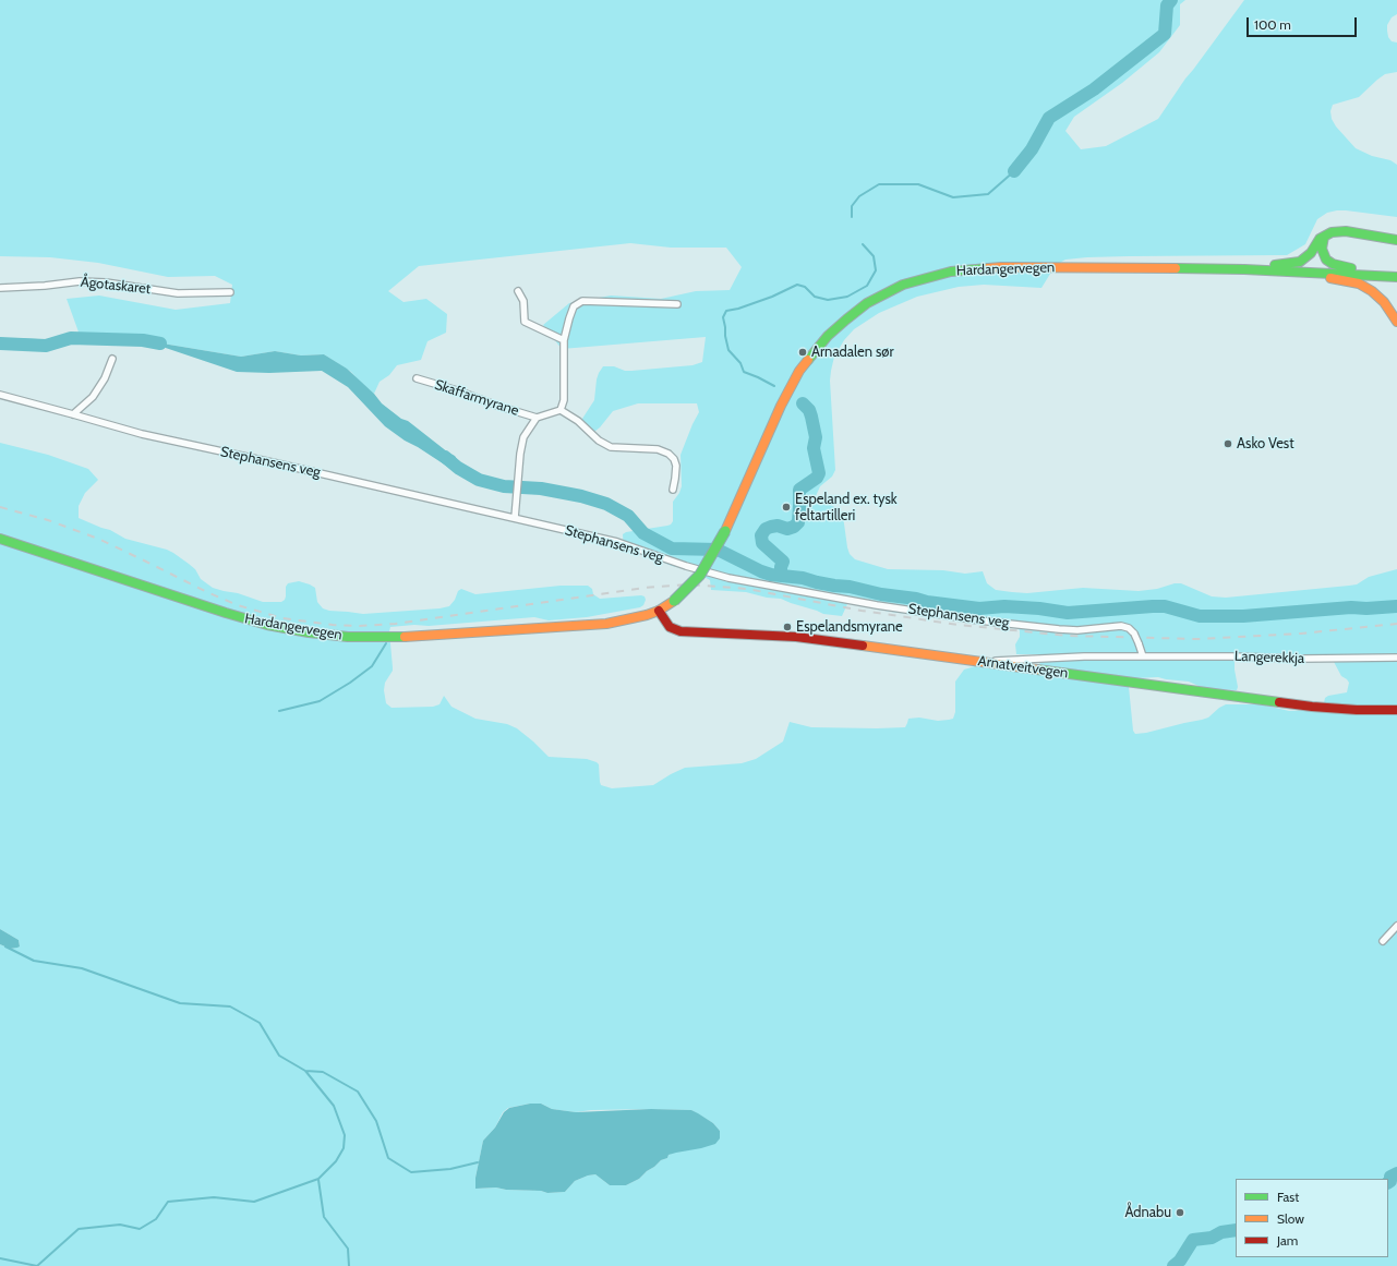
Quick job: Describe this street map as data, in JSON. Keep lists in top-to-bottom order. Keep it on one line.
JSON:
{"streets":{"main road":["Hardangervegen","Arnatveitvegen"],"street":["Ågotaskaret","Skaffarmyrane","Stephansens veg","Langerekkja"]},"crossings":[["Hardangervegen","Arnatveitvegen"],["Skaffarmyrane","Stephansens veg"],["Stephansens veg","Langerekkja"],["Langerekkja","Arnatveitvegen"]],"places":["Arnadalen sør","Asko Vest","Espeland ex. tysk feltartilleri","Espelandsmyrane","Ådnabu"],"legend":["Fast","Slow","Jam"],"scale_bar":"100 m"}
